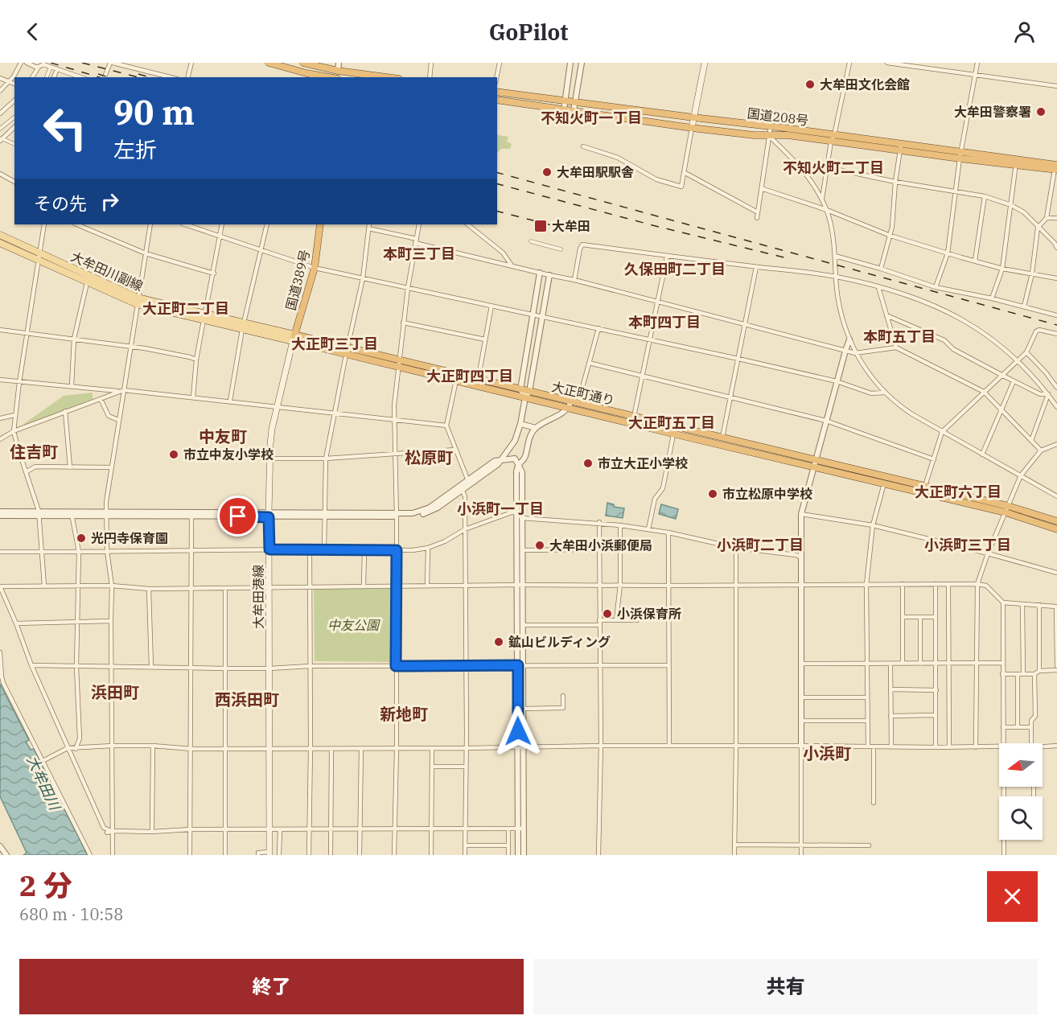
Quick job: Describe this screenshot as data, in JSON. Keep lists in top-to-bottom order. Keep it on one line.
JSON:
{"streets":{"highway":["国道208号","国道389号","大正町通り"],"main road":["大牟田川副線","大牟田港線"]},"crossings":[["大牟田川副線","国道389号"],["大牟田川副線","大正町通り"],["大牟田川副線","大牟田港線"],["国道389号","大正町通り"],["国道389号","大牟田港線"],["大正町通り","大牟田港線"]],"districts":["不知火町一丁目","不知火町二丁目","本町三丁目","久保田町二丁目","大正町二丁目","本町四丁目","本町五丁目","大正町三丁目","大正町四丁目","大正町五丁目","中友町","住吉町","松原町","大正町六丁目","小浜町一丁目","小浜町二丁目","小浜町三丁目","浜田町","西浜田町","新地町","小浜町"],"water":["大牟田川"],"parks":["中友公園"],"places":{"other":["大牟田文化会館","大牟田警察署","大牟田駅駅舎","市立中友小学校","市立大正小学校","市立松原中学校","光円寺保育園","大牟田小浜郵便局","小浜保育所","鉱山ビルディング"],"transit":["大牟田"]},"north":"left","page":{"header":"GoPilot","turn":["90 m","左折"],"then":"その先","heading":["2 分","680 m · 10:58"],"buttons":["終了","共有"]}}
